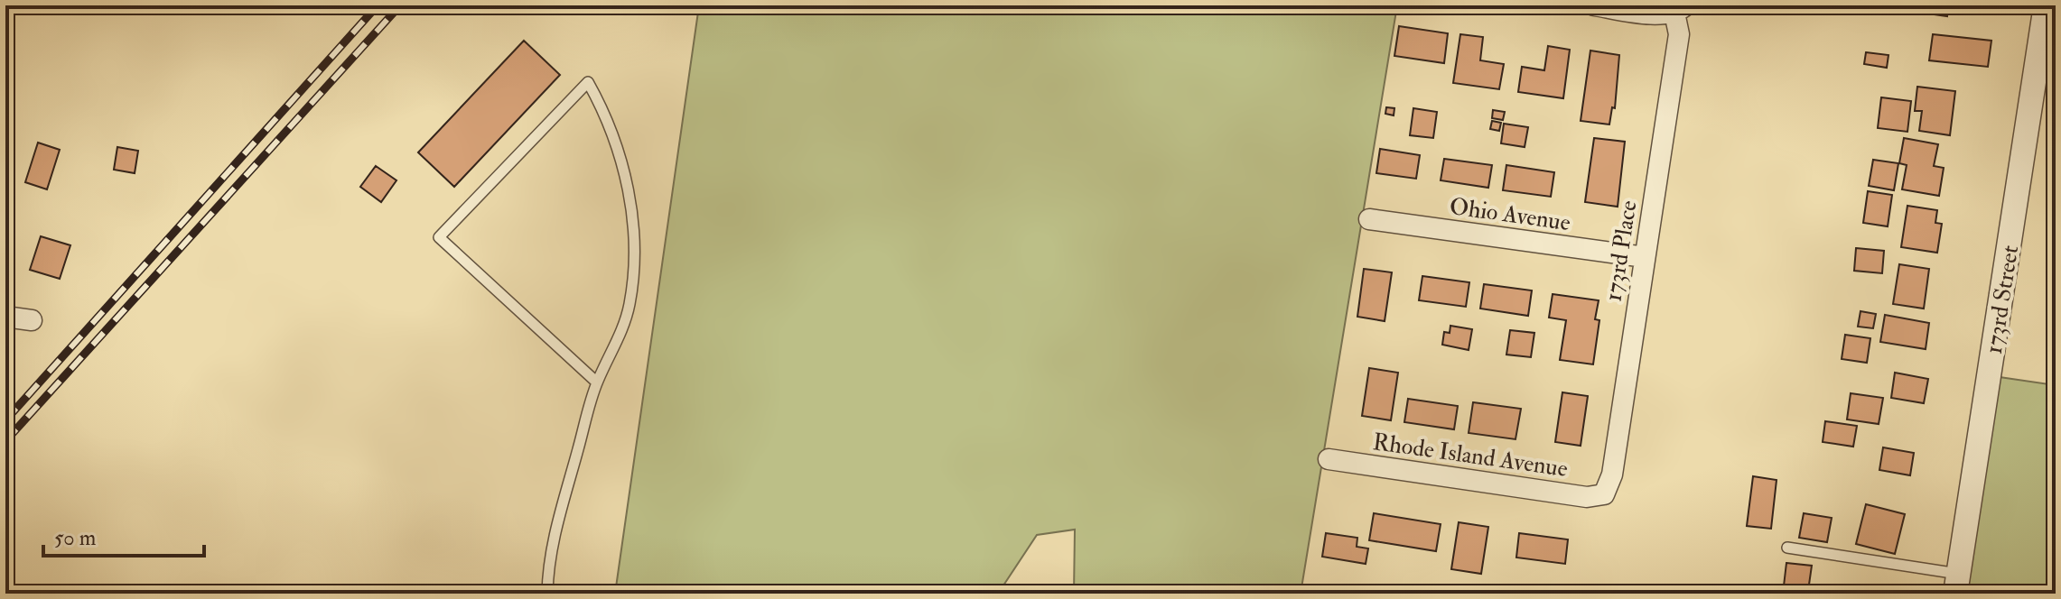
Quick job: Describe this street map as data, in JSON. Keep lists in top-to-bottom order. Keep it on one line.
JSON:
{"streets":{"street":["Ohio Avenue","173rd Place","173rd Street","Rhode Island Avenue"]},"crossings":[["Ohio Avenue","173rd Place"],["173rd Place","Rhode Island Avenue"]],"scale_bar":"50 m"}
